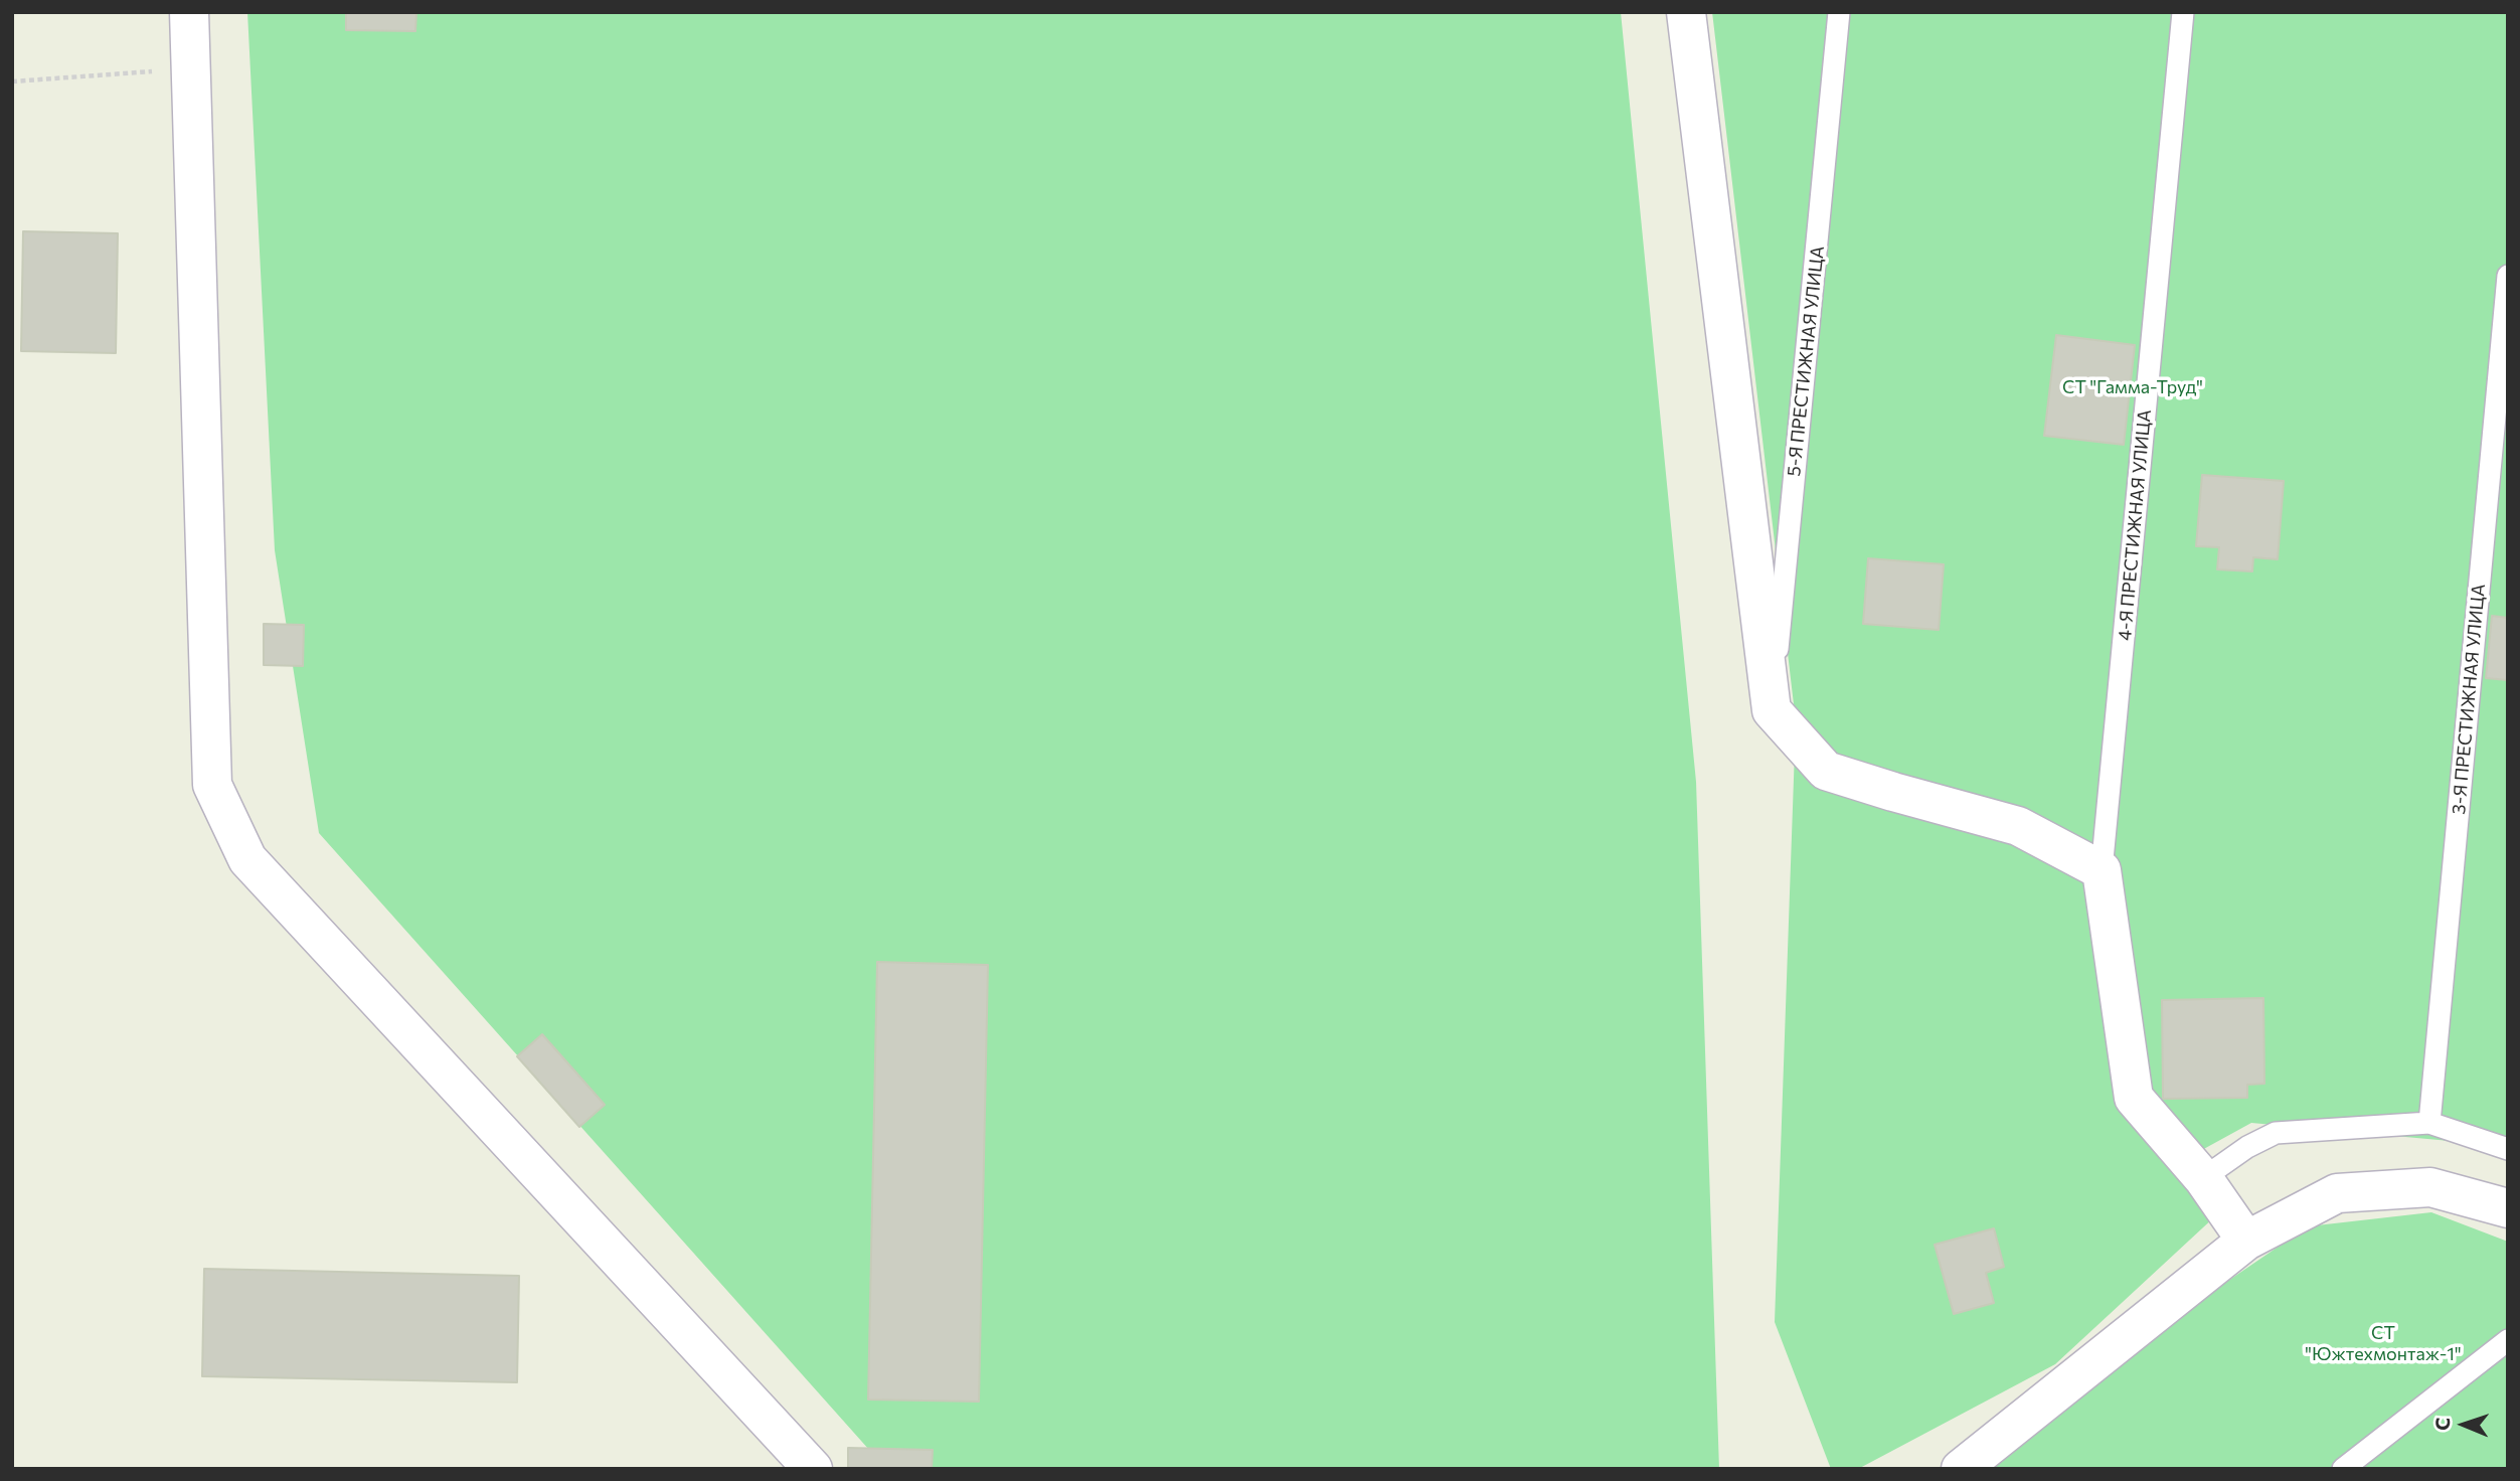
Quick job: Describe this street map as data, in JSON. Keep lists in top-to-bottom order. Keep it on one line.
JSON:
{"streets":{"lane":["5-Я ПРЕСТИЖНАЯ УЛИЦА","4-Я ПРЕСТИЖНАЯ УЛИЦА","3-Я ПРЕСТИЖНАЯ УЛИЦА"]},"parks":["СТ \"Гамма-Труд\"","СТ \"Южтехмонтаж-1\""],"north":"left"}
